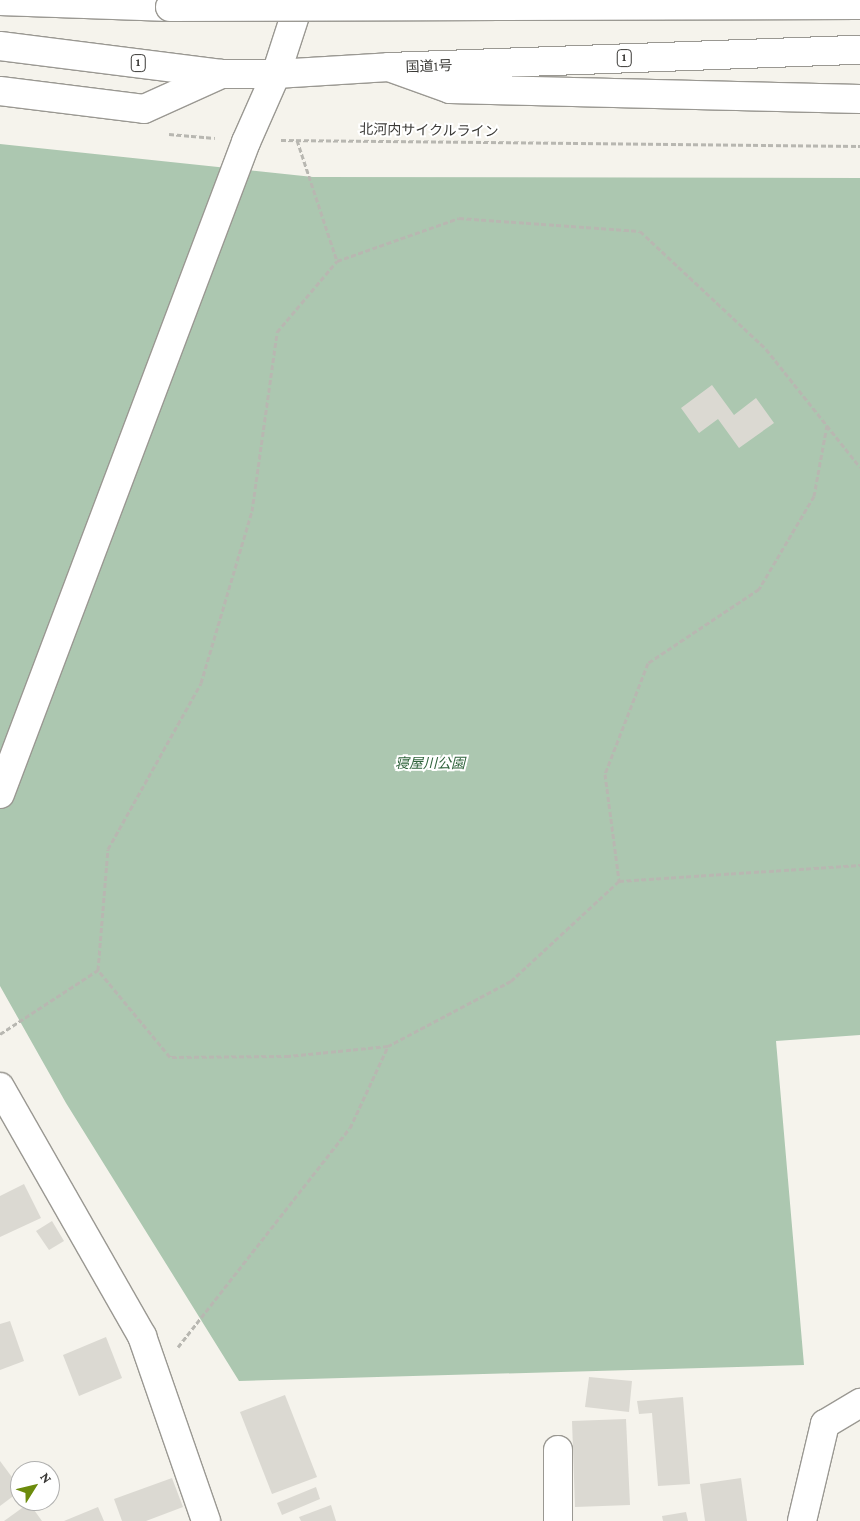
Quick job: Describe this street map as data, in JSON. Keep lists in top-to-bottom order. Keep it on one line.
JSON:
{"streets":{"main road":["1","国道1号"],"path":["北河内サイクルライン"]},"parks":["寝屋川公園"],"north":"top right"}
